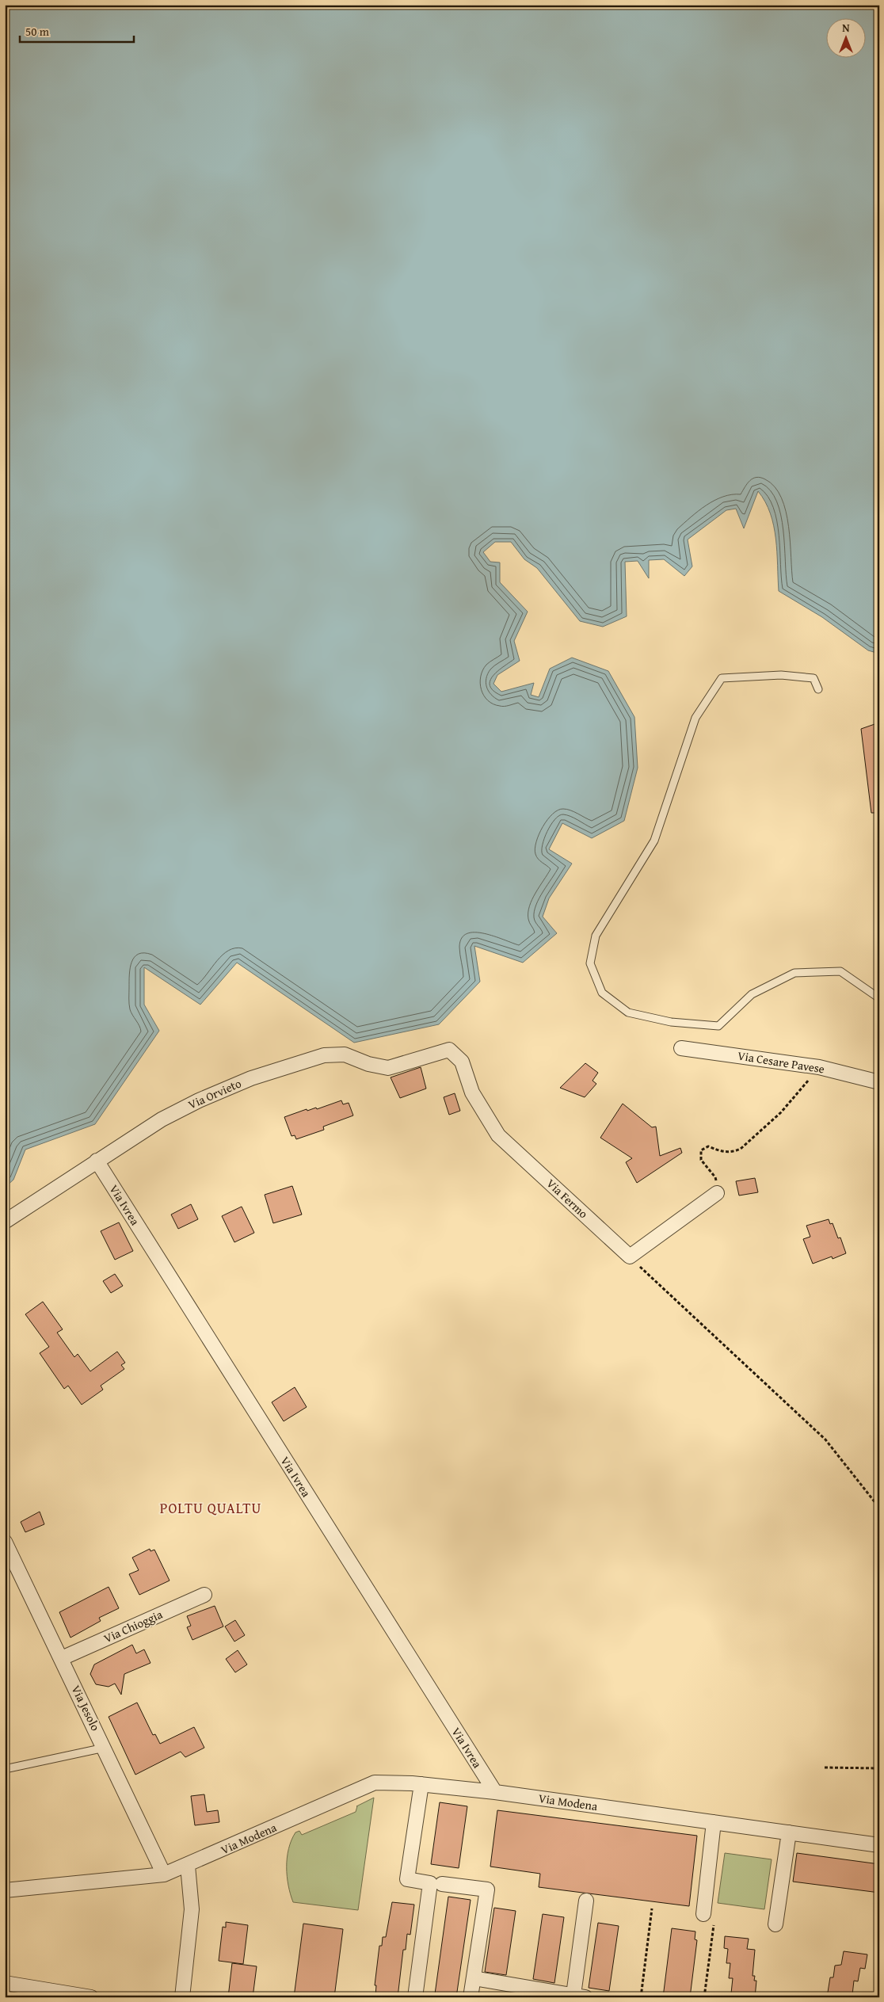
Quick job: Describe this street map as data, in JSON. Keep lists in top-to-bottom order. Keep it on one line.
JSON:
{"streets":{"street":["Via Cesare Pavese","Via Orvieto","Via Fermo","Via Ivrea","Via Chioggia","Via Jesolo","Via Modena"]},"crossings":[["Via Orvieto","Via Fermo"],["Via Orvieto","Via Ivrea"],["Via Ivrea","Via Modena"],["Via Chioggia","Via Jesolo"],["Via Jesolo","Via Modena"]],"districts":["POLTU QUALTU"],"scale_bar":"50 m","north":"top"}
